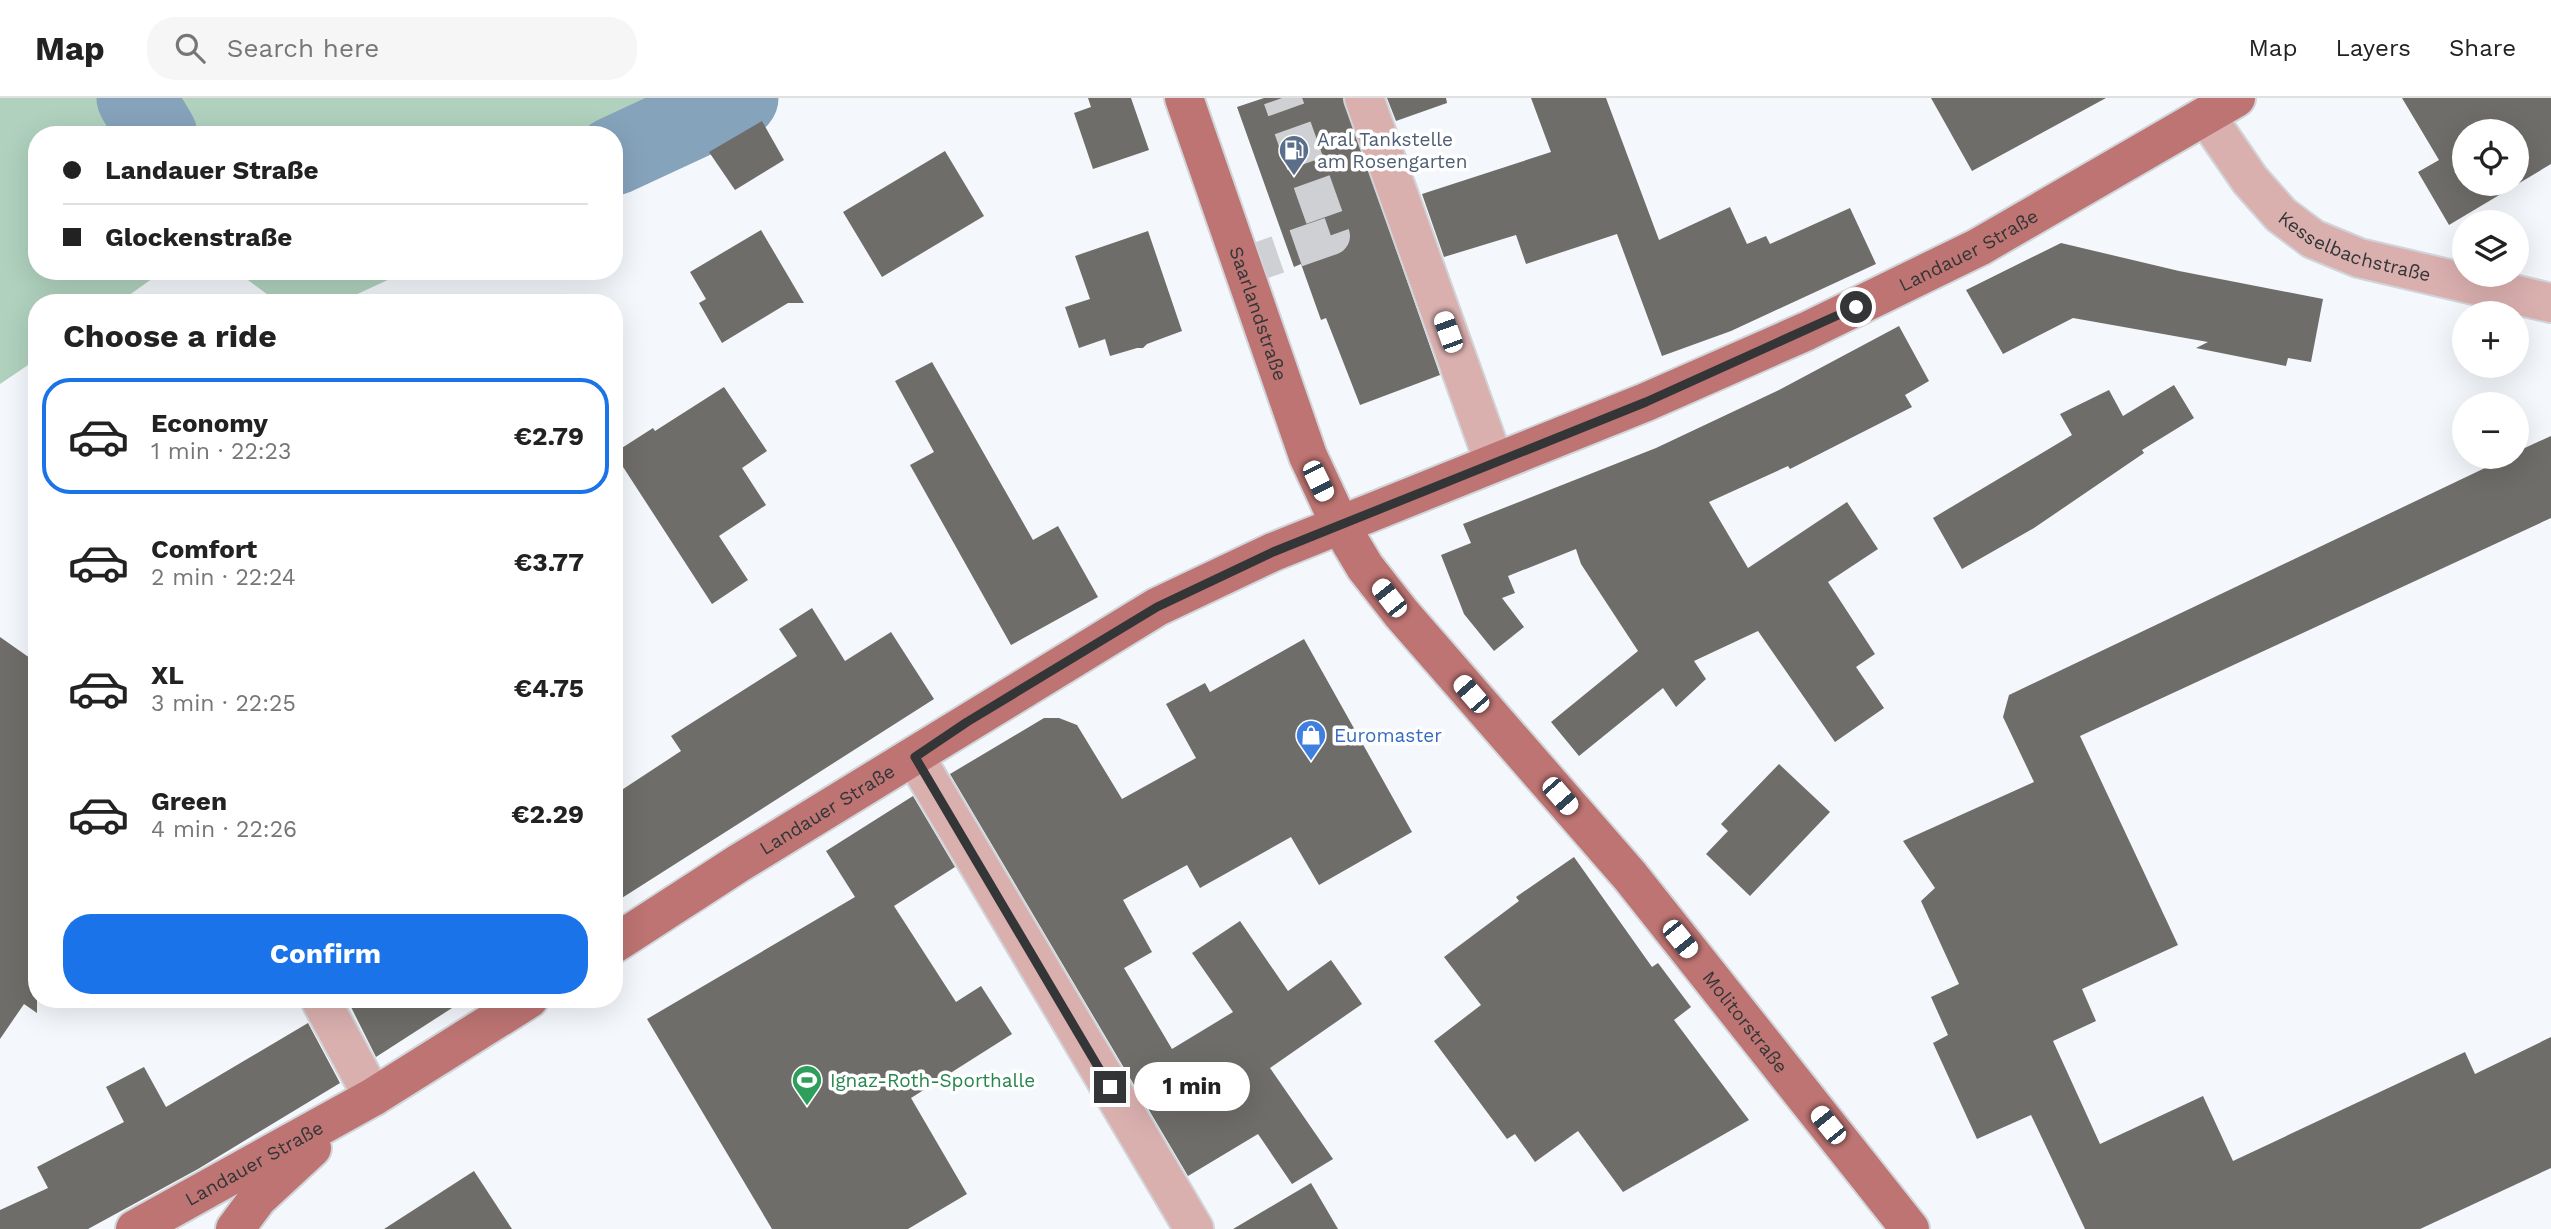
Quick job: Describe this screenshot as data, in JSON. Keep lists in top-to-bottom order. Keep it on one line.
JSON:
{"streets":{"main road":["Landauer Straße","Saarlandstraße","Molitorstraße"],"street":["Kesselbachstraße"]},"crossings":[["Kesselbachstraße","Landauer Straße"],["Landauer Straße","Saarlandstraße"],["Landauer Straße","Molitorstraße"],["Saarlandstraße","Molitorstraße"]],"places":{"fuel station":["Aral Tankstelle am Rosengarten"],"shop":["Euromaster"],"sports":["Ignaz-Roth-Sporthalle"]},"page":{"header":"Map","search":"Search here","nav":["Map","Layers","Share"],"map_buttons":["+","−"],"banner":["Landauer Straße","Glockenstraße"],"heading":"Choose a ride","list":[{"name":"Economy","note":"1 min · 22:23","value":"€2.79"},{"name":"Comfort","note":"2 min · 22:24","value":"€3.77"},{"name":"XL","note":"3 min · 22:25","value":"€4.75"},{"name":"Green","note":"4 min · 22:26","value":"€2.29"}],"buttons":"Confirm","bubble":"1 min"}}
